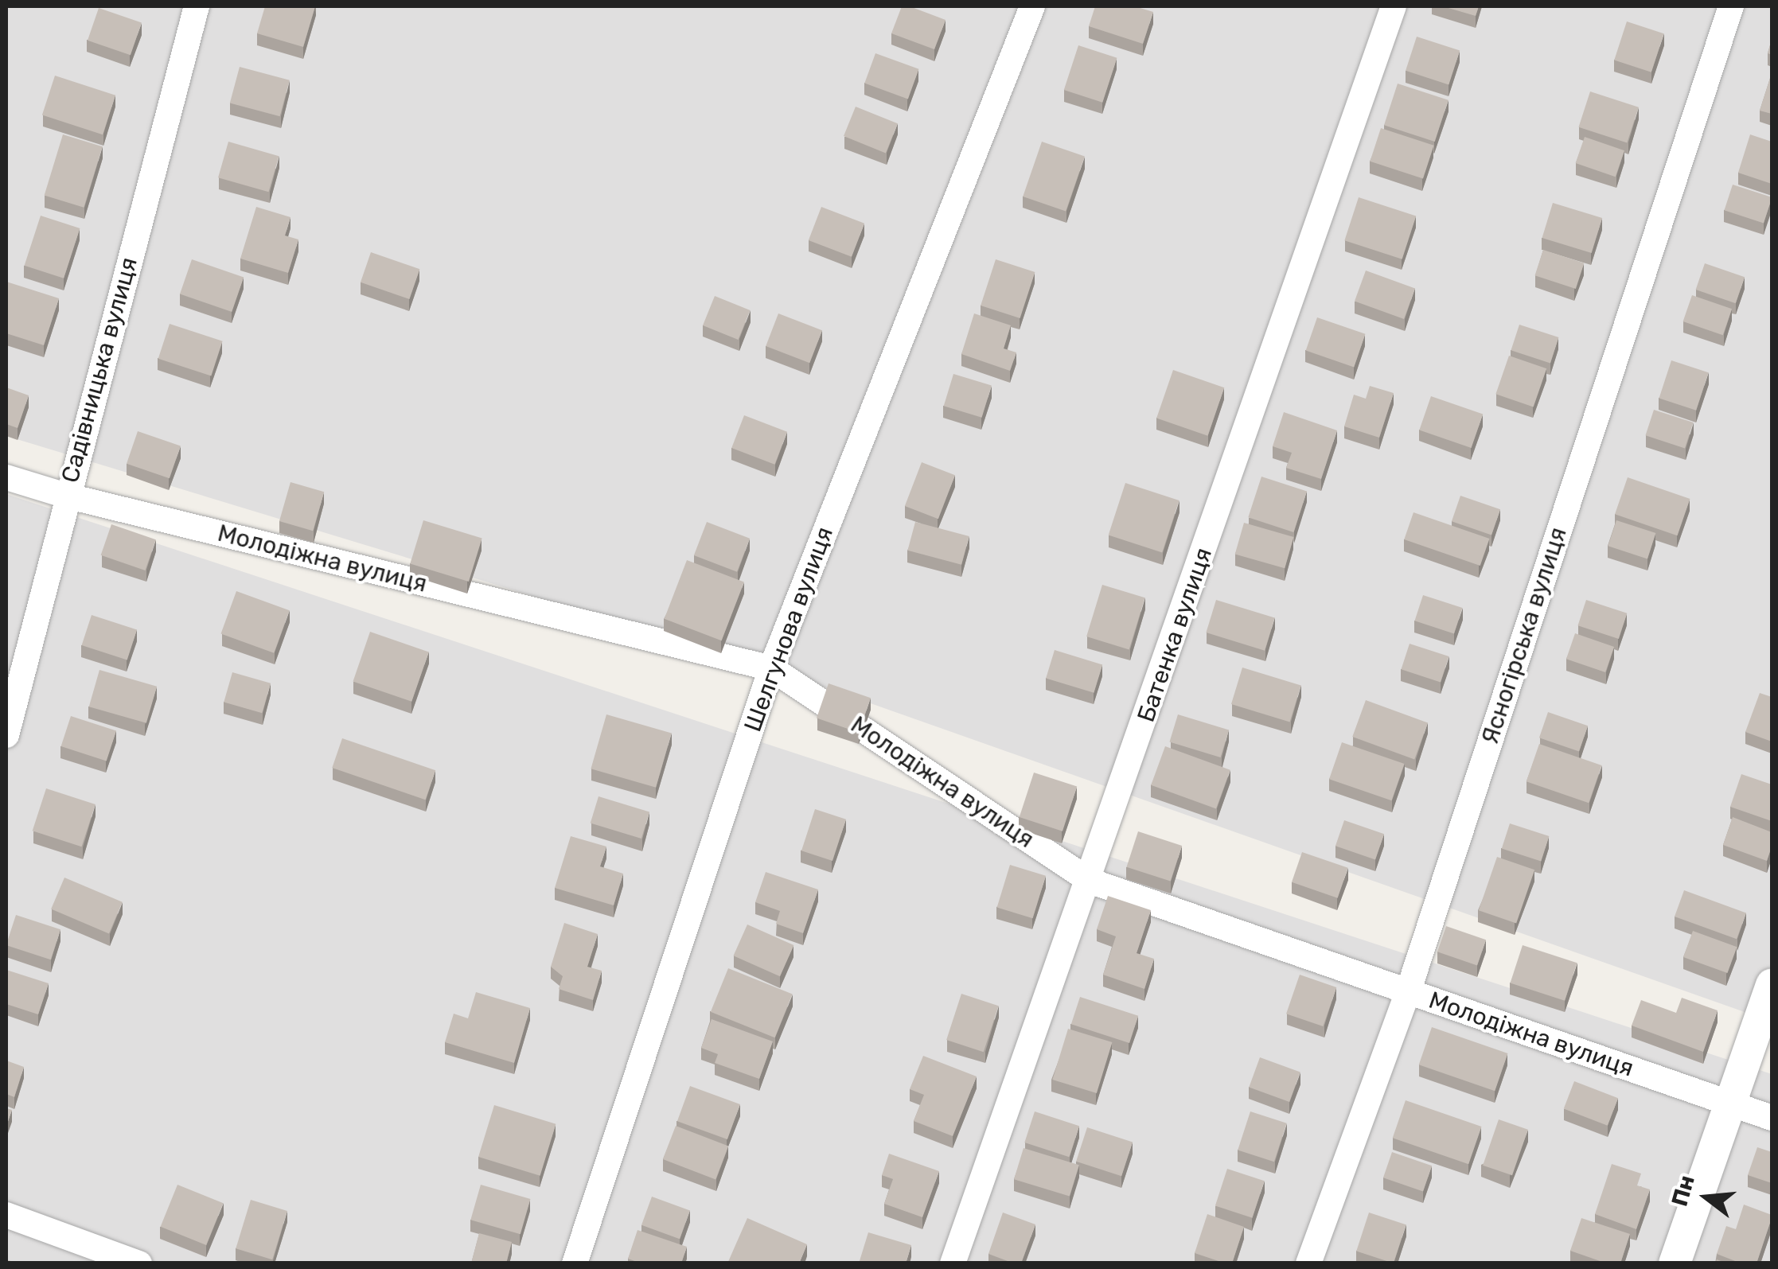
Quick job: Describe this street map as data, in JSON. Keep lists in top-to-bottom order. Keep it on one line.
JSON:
{"streets":{"street":["Садівницька вулиця","Молодіжна вулиця","Шелгунова вулиця","Батенка вулиця","Ясногірська вулиця"]},"crossings":[["Садівницька вулиця","Молодіжна вулиця"],["Молодіжна вулиця","Шелгунова вулиця"],["Молодіжна вулиця","Батенка вулиця"],["Молодіжна вулиця","Ясногірська вулиця"]],"north":"left"}
